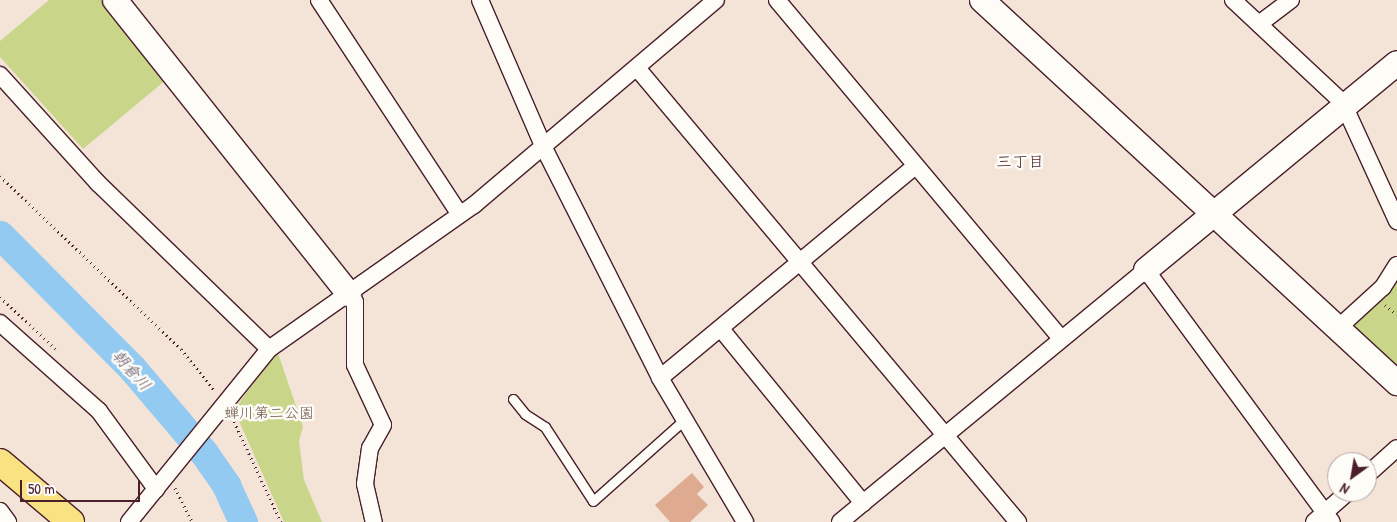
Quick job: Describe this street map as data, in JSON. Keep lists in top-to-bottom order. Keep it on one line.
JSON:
{"districts":["三丁目"],"water":["朝倉川"],"parks":["蝉川第二公園"],"scale_bar":"50 m","north":"bottom left"}
